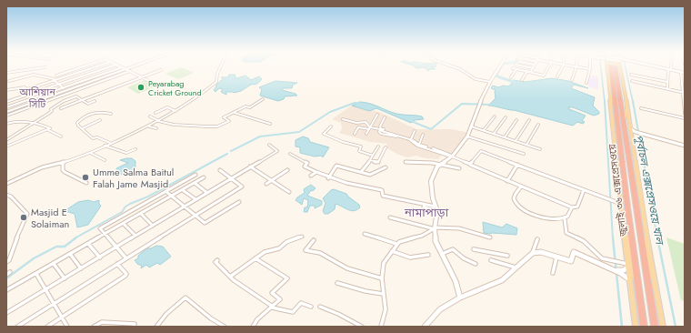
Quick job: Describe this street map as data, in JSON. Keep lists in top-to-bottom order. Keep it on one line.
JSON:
{"streets":{"highway":["জুলাই ৩৬ এক্সপ্রেসওয়ে"]},"districts":["আশিয়ান সিটি","নামাপাড়া"],"water":["পূর্বাচল এক্সপ্রেসওয়ে খাল"],"places":["Peyarabag Cricket Ground","Umme Salma Baitul Falah Jame Masjid","Masjid E Solaiman"]}
